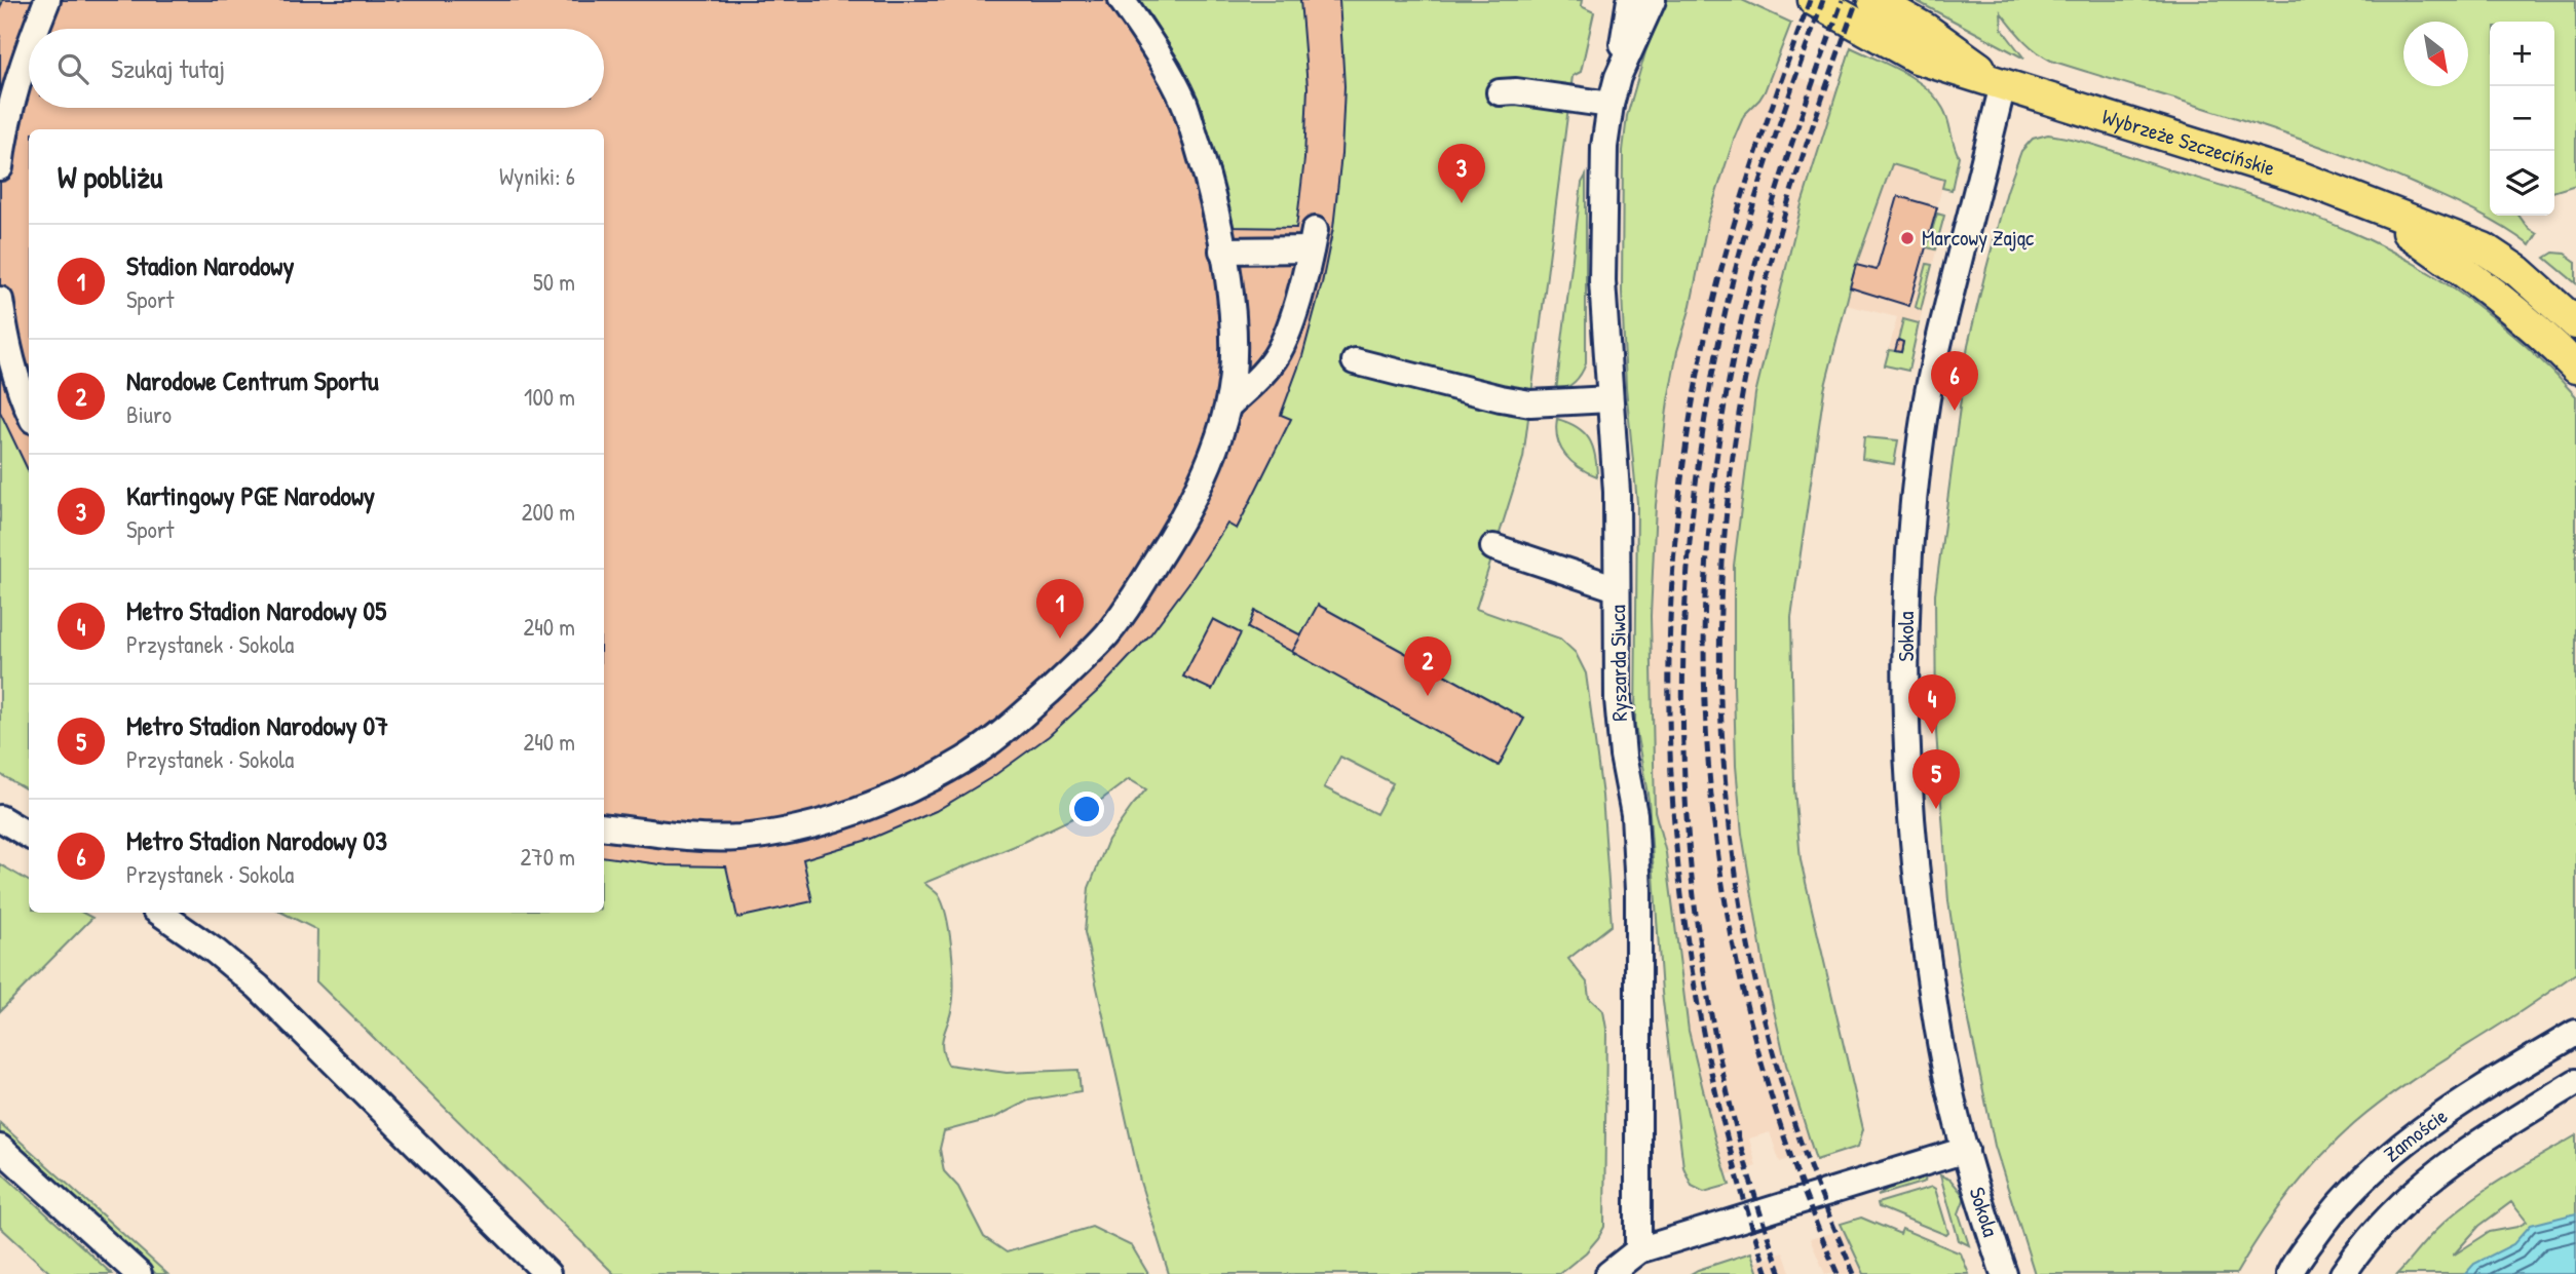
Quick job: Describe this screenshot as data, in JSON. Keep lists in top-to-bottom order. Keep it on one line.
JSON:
{"streets":{"main road":["Wybrzeże Szczecińskie"],"street":["Sokola","Ryszarda Siwca","Zamoście"]},"crossings":[["Wybrzeże Szczecińskie","Sokola"]],"places":["Marcowy Zając"],"north":"bottom right","page":{"map_buttons":["+","−"],"search":"Szukaj tutaj","heading":["W pobliżu","Wyniki: 6"],"pins":["3","6","1","2","4","5"],"list":[{"mark":"1","name":"Stadion Narodowy","note":"Sport","value":"50 m"},{"mark":"2","name":"Narodowe Centrum Sportu","note":"Biuro","value":"100 m"},{"mark":"3","name":"Kartingowy PGE Narodowy","note":"Sport","value":"200 m"},{"mark":"4","name":"Metro Stadion Narodowy 05","note":"Przystanek · Sokola","value":"240 m"},{"mark":"5","name":"Metro Stadion Narodowy 07","note":"Przystanek · Sokola","value":"240 m"},{"mark":"6","name":"Metro Stadion Narodowy 03","note":"Przystanek · Sokola","value":"270 m"}]}}
